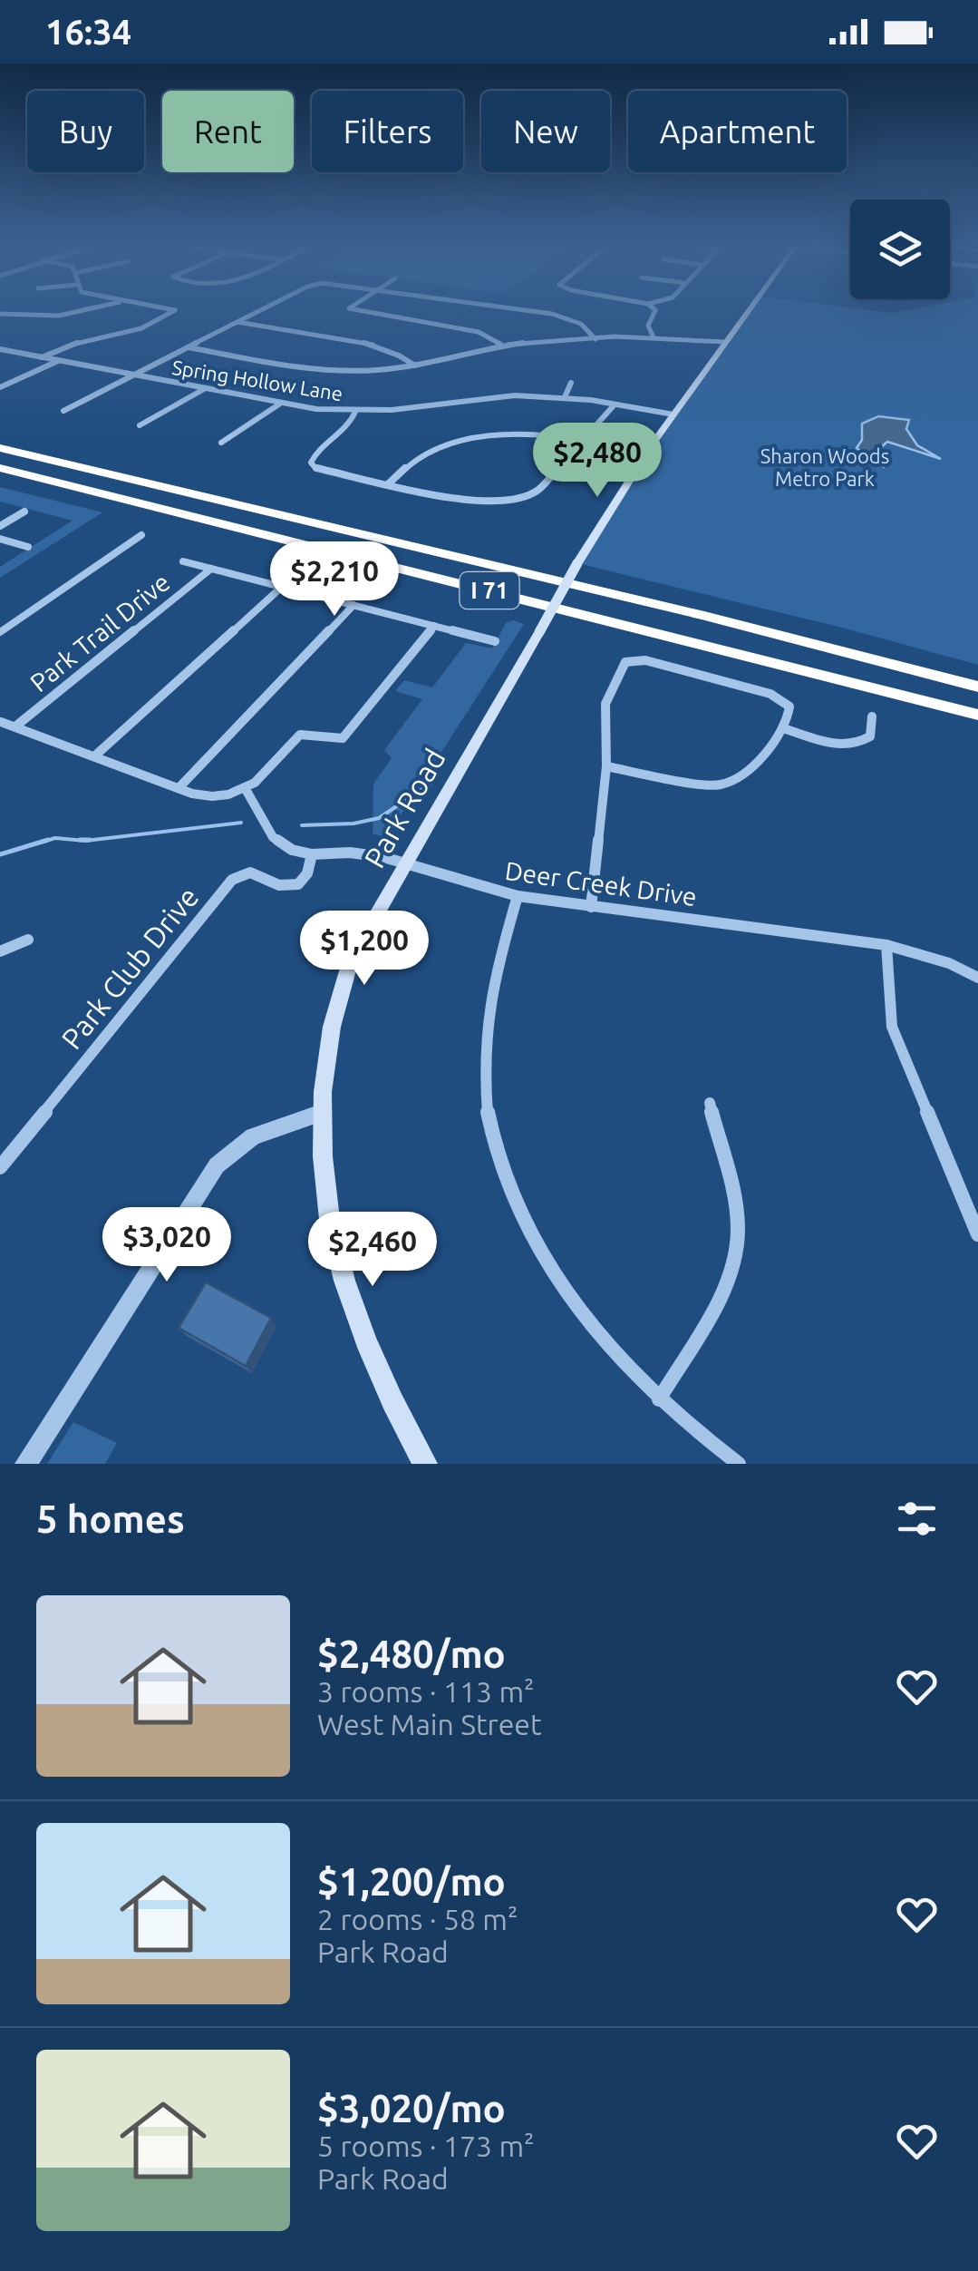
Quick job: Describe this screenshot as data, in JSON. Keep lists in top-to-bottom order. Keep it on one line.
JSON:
{"streets":{"highway":["I 71"],"main road":["Park Road"],"street":["Spring Hollow Lane","Park Trail Drive","Deer Creek Drive","Park Club Drive"]},"crossings":[["Spring Hollow Lane","Park Road"],["Park Road","Deer Creek Drive"],["Deer Creek Drive","Park Club Drive"]],"parks":["Sharon Woods Metro Park"],"page":{"status":"16:34","chip":["Buy","Rent","Filters","New","Apartment"],"price":["$2,480","$2,210","$1,200","$3,020","$2,460"],"heading":"5 homes","list":[{"name":"$2,480/mo","note":"3 rooms · 113 m² · West Main Street"},{"name":"$1,200/mo","note":"2 rooms · 58 m² · Park Road"},{"name":"$3,020/mo","note":"5 rooms · 173 m² · Park Road"}]}}
